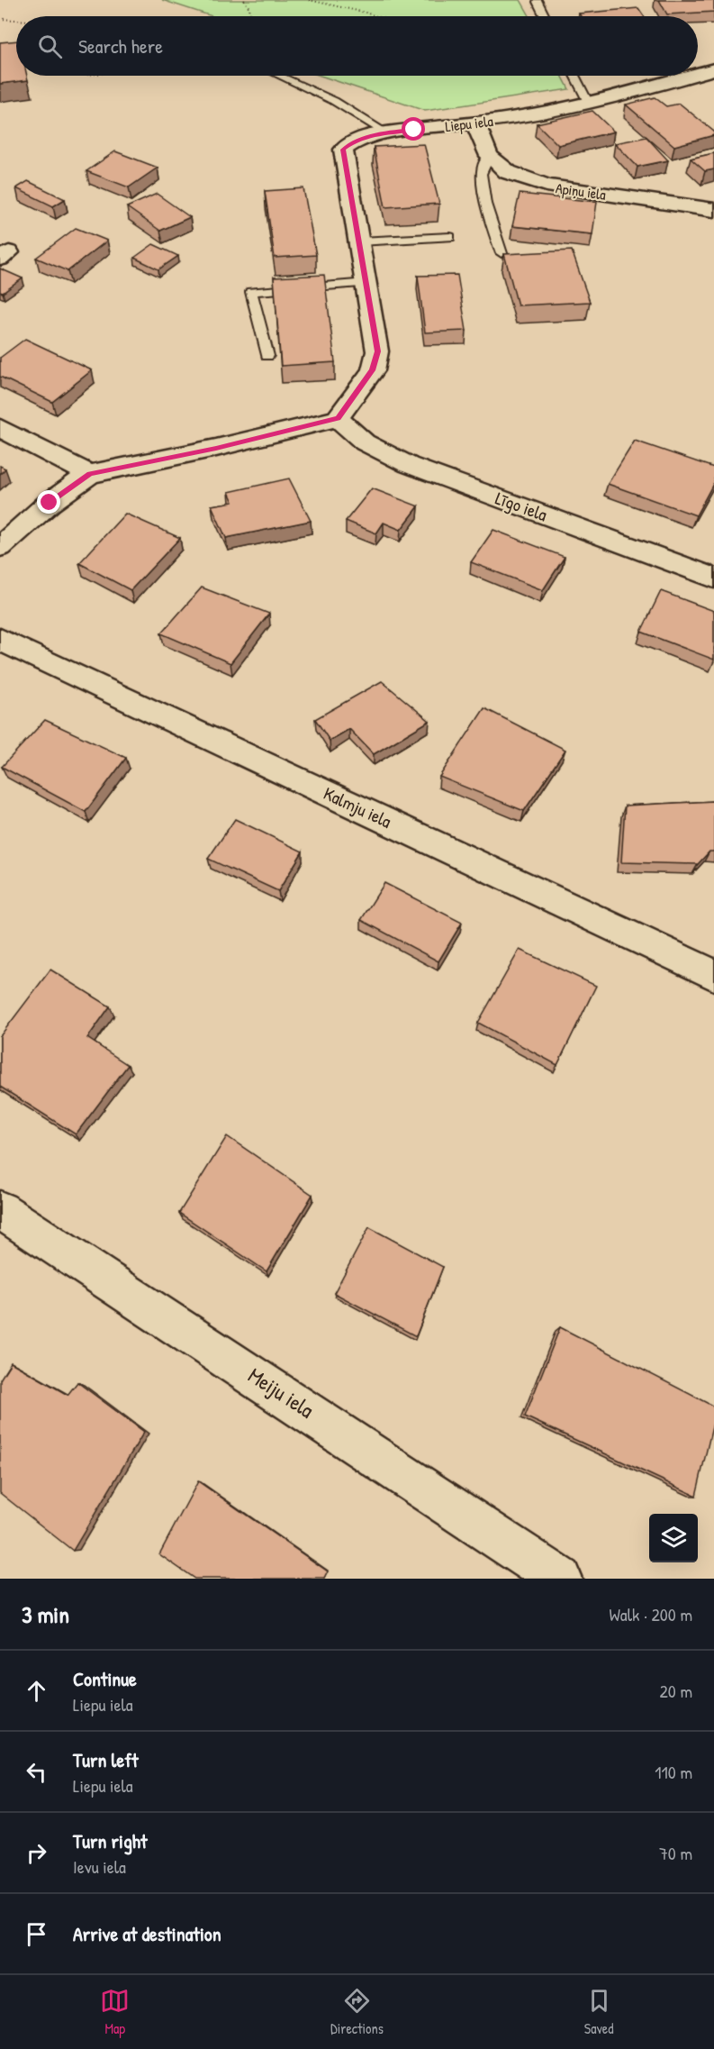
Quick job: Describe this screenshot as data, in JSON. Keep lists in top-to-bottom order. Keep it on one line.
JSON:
{"streets":{"street":["Liepu iela","Apiņu iela","Līgo iela","Kalmju iela","Meiju iela"]},"crossings":[["Liepu iela","Apiņu iela"],["Liepu iela","Līgo iela"]],"page":{"search":"Search here","heading":["3 min","Walk · 200 m"],"list":[["Continue","Liepu iela","20 m"],["Turn left","Liepu iela","110 m"],["Turn right","Ievu iela","70 m"],"Arrive at destination"],"nav":["Map","Directions","Saved"]}}
